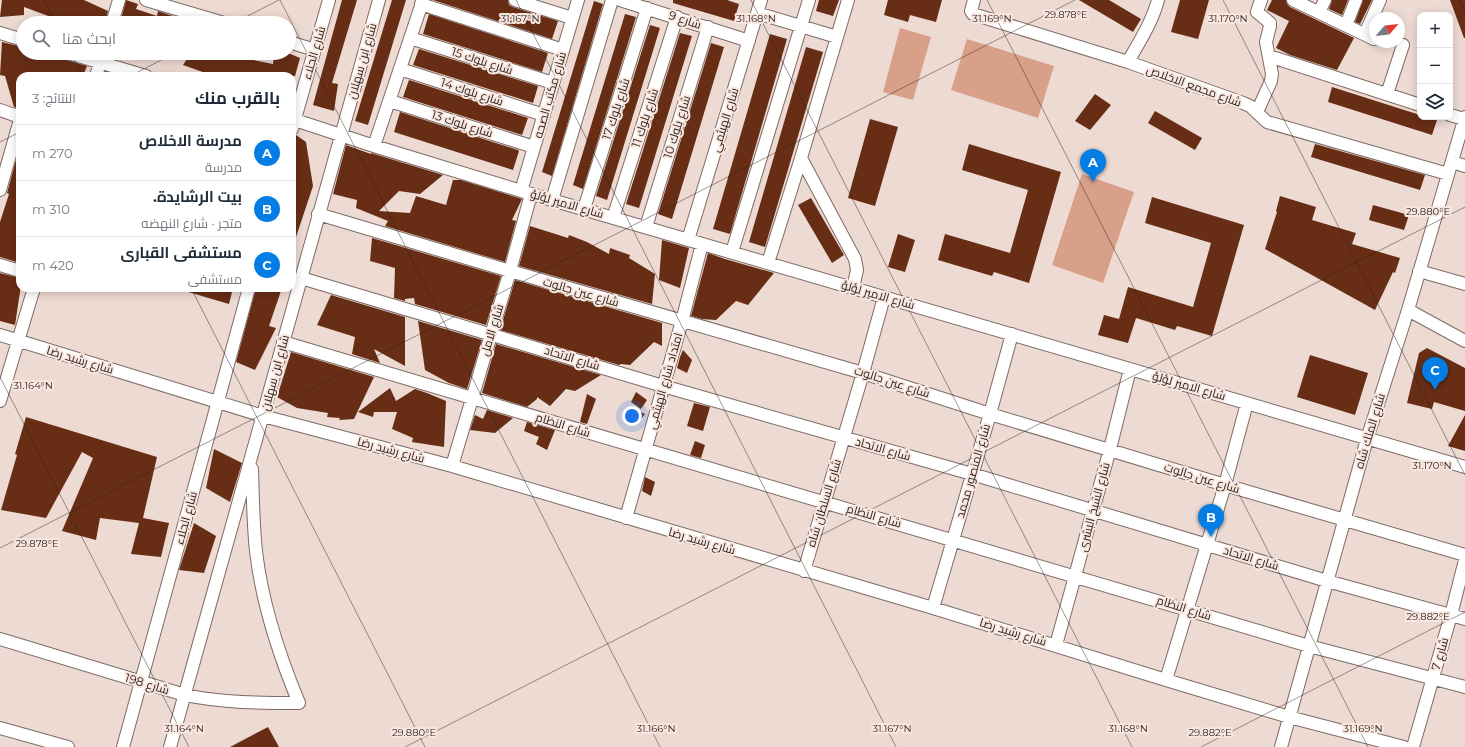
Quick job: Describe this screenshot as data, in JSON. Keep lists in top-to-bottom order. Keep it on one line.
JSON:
{"streets":{"street":["شارع 9","شارع الجلاء","شارع ابن سهلان","شارع بلوك 15","شارع مجمع الاخلاص","شارع بلوك 14","شارع مكتب الصحه","شارع بلوك 17","شارع بلوك 11","شارع الهيثمي","شارع بلوك 13","شارع بلوك 10","شارع الامير لؤلؤ","شارع عين جالوت","شارع الامل","شارع الاتحاد","شارع رشيد رضا","امتداد شارع الهيثمي","شارع النظام","شارع الملك شاه","شارع المنصور محمد","شارع السلطان شاه","شارع الشيخ البشرى","شارع 7","شارع 198"]},"crossings":[["شارع 9","شارع بلوك 17"],["شارع 9","شارع بلوك 11"],["شارع 9","شارع الهيثمي"],["شارع 9","شارع بلوك 10"],["شارع الجلاء","شارع رشيد رضا"],["شارع الجلاء","شارع 198"],["شارع ابن سهلان","شارع الامير لؤلؤ"],["شارع ابن سهلان","شارع عين جالوت"],["شارع ابن سهلان","شارع الاتحاد"],["شارع ابن سهلان","شارع رشيد رضا"],["شارع ابن سهلان","شارع النظام"],["شارع ابن سهلان","شارع 198"],["شارع بلوك 15","شارع مكتب الصحه"],["شارع مجمع الاخلاص","شارع الملك شاه"],["شارع بلوك 14","شارع مكتب الصحه"],["شارع مكتب الصحه","شارع بلوك 13"],["شارع مكتب الصحه","شارع الامير لؤلؤ"],["شارع مكتب الصحه","شارع الامل"],["شارع بلوك 17","شارع الامير لؤلؤ"],["شارع بلوك 11","شارع الامير لؤلؤ"],["شارع الهيثمي","شارع الامير لؤلؤ"],["شارع بلوك 10","شارع الامير لؤلؤ"],["شارع الامير لؤلؤ","شارع الامل"],["شارع الامير لؤلؤ","امتداد شارع الهيثمي"],["شارع الامير لؤلؤ","شارع الملك شاه"],["شارع الامير لؤلؤ","شارع المنصور محمد"],["شارع الامير لؤلؤ","شارع السلطان شاه"],["شارع الامير لؤلؤ","شارع الشيخ البشرى"],["شارع عين جالوت","شارع الامل"],["شارع عين جالوت","امتداد شارع الهيثمي"],["شارع عين جالوت","شارع الملك شاه"],["شارع عين جالوت","شارع المنصور محمد"],["شارع عين جالوت","شارع السلطان شاه"],["شارع عين جالوت","شارع الشيخ البشرى"],["شارع الامل","شارع الاتحاد"],["شارع الامل","شارع رشيد رضا"],["شارع الامل","شارع النظام"],["شارع الاتحاد","امتداد شارع الهيثمي"],["شارع الاتحاد","شارع الملك شاه"],["شارع الاتحاد","شارع المنصور محمد"],["شارع الاتحاد","شارع السلطان شاه"],["شارع الاتحاد","شارع الشيخ البشرى"],["شارع الاتحاد","شارع 7"],["شارع رشيد رضا","امتداد شارع الهيثمي"],["شارع رشيد رضا","شارع الملك شاه"],["شارع رشيد رضا","شارع المنصور محمد"],["شارع رشيد رضا","شارع السلطان شاه"],["شارع رشيد رضا","شارع الشيخ البشرى"],["امتداد شارع الهيثمي","شارع النظام"],["شارع النظام","شارع الملك شاه"],["شارع النظام","شارع المنصور محمد"],["شارع النظام","شارع السلطان شاه"],["شارع النظام","شارع الشيخ البشرى"],["شارع النظام","شارع 7"]],"north":"top right","page":{"map_buttons":["+","−"],"search":"ابحث هنا","heading":["بالقرب منك","النتائج: 3"],"list":[{"mark":"A","name":"مدرسة الاخلاص","note":"مدرسة","value":"270 m"},{"mark":"B","name":"بيت الرشايدة.","note":"متجر · شارع النهضه","value":"310 m"},{"mark":"C","name":"مستشفى القبارى","note":"مستشفى","value":"420 m"}],"pins":["A","C","B"]},"coordinates":["29.878°E","31.167°N","31.168°N","31.169°N","31.170°N","29.880°E","31.164°N","29.882°E","31.166°N"]}
